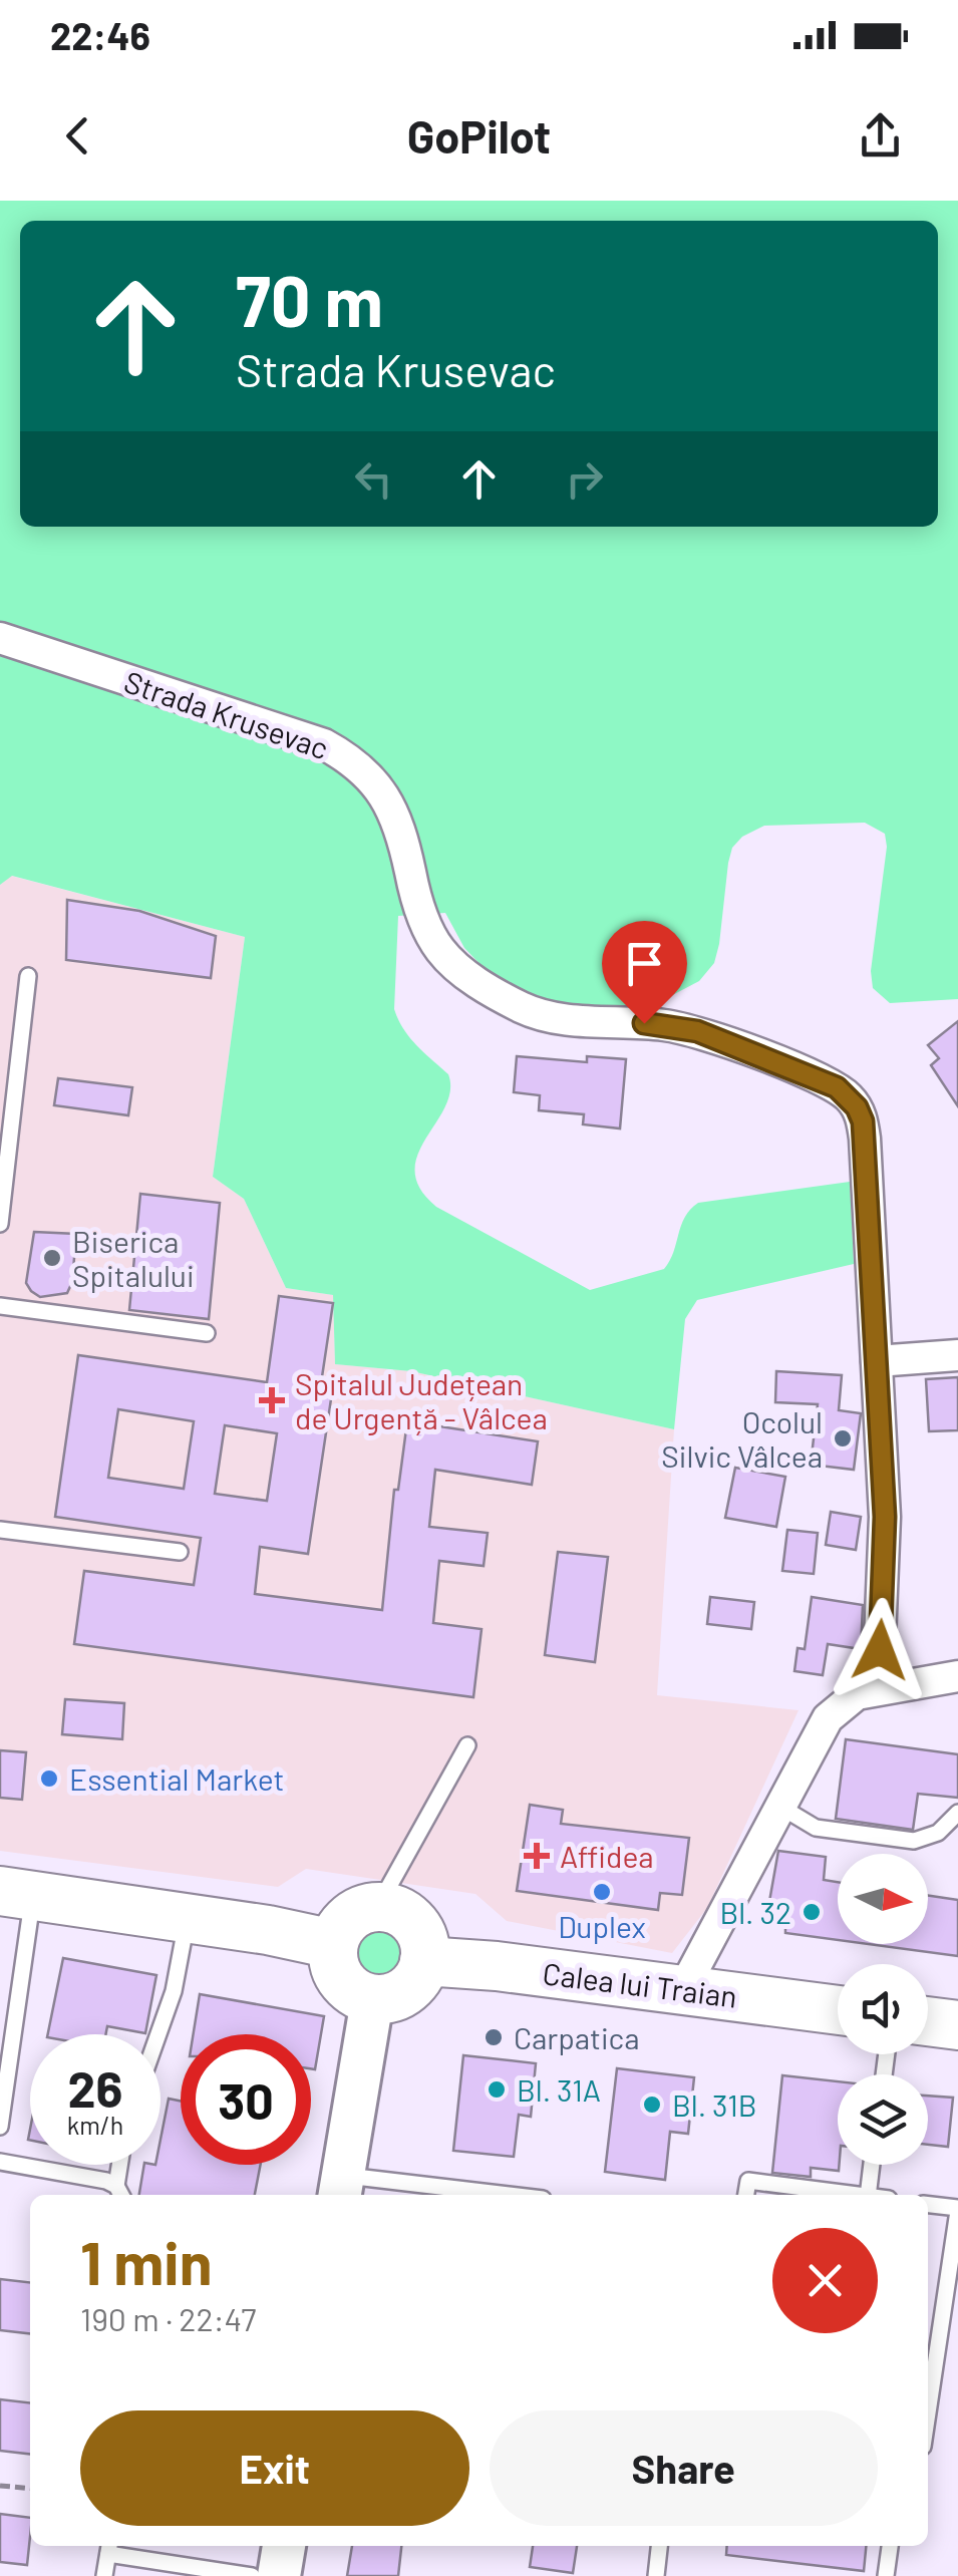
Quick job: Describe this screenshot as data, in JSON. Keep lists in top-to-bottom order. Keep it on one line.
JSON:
{"streets":{"main road":["Calea lui Traian"],"street":["Strada Krusevac"]},"places":{"other":["Biserica Spitalului","Ocolul Silvic Vâlcea","Essential Market","Duplex","Bl. 32","Carpatica","Bl. 31A","Bl. 31B"],"health":["Spitalul Județean de Urgență - Vâlcea","Affidea"]},"north":"right","page":{"status":"22:46","header":"GoPilot","turn":["70 m","Strada Krusevac"],"speed":"26 km/h","limit":"30","heading":["1 min","190 m · 22:47"],"buttons":["Exit","Share"]}}
